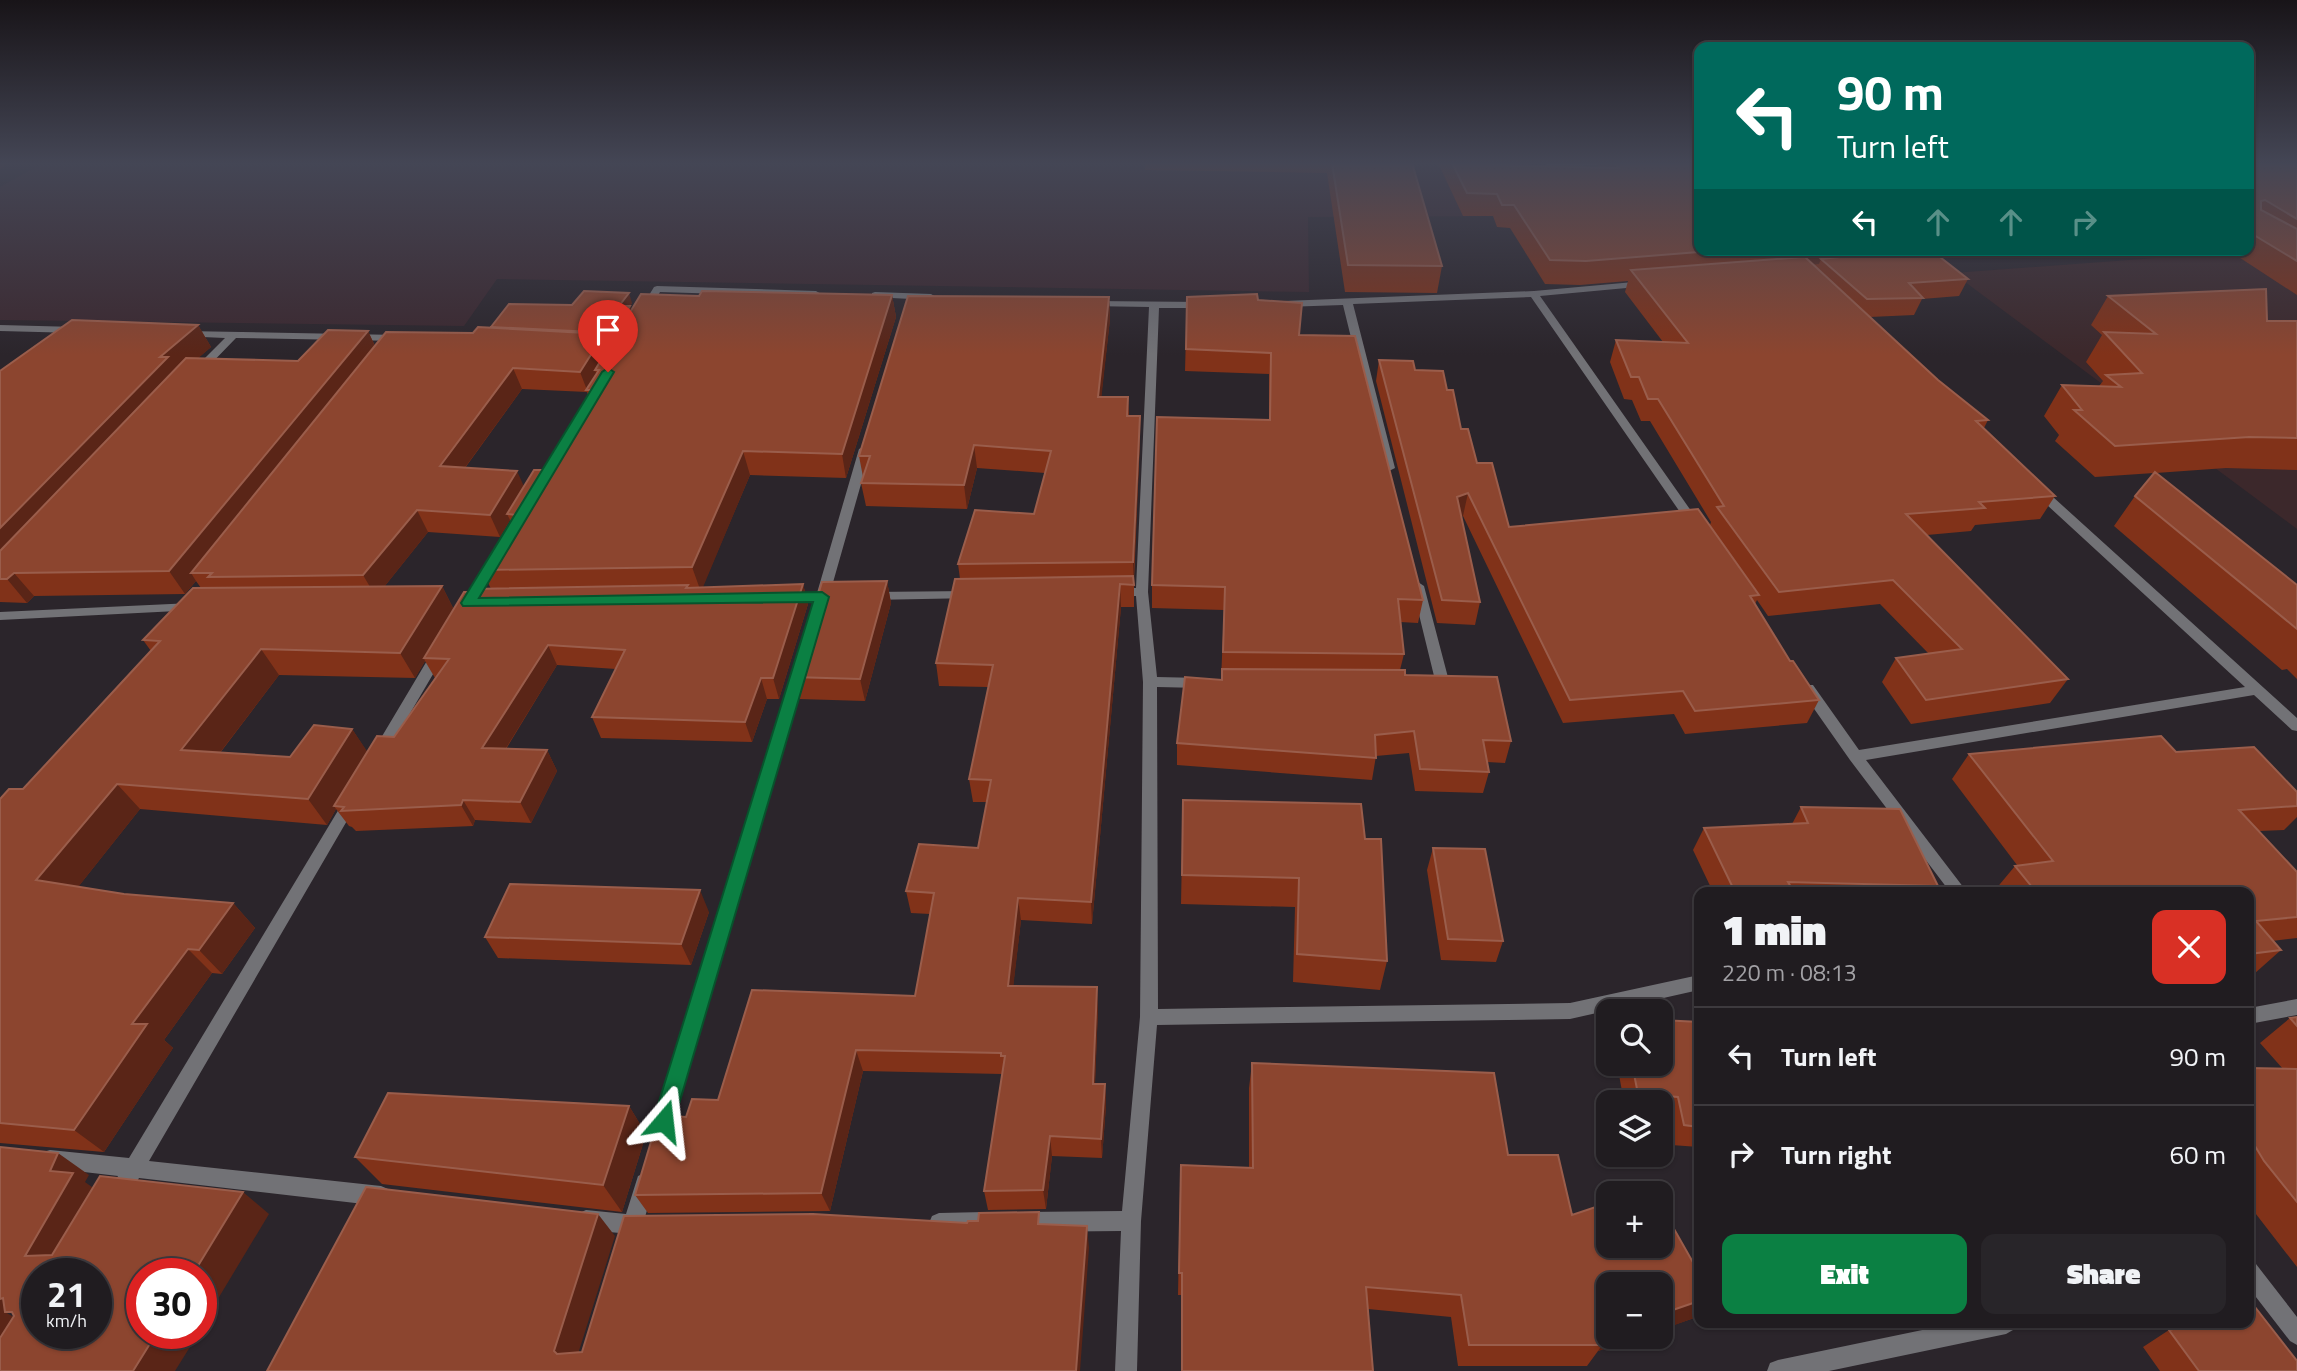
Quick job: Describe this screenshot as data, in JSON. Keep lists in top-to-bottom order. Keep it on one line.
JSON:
{"page":{"turn":["90 m","Turn left"],"heading":["1 min","220 m · 08:13"],"map_buttons":["+","−"],"list":[{"name":"Turn left","value":"90 m"},{"name":"Turn right","value":"60 m"}],"buttons":["Exit","Share"],"speed":"21 km/h","limit":"30"}}
